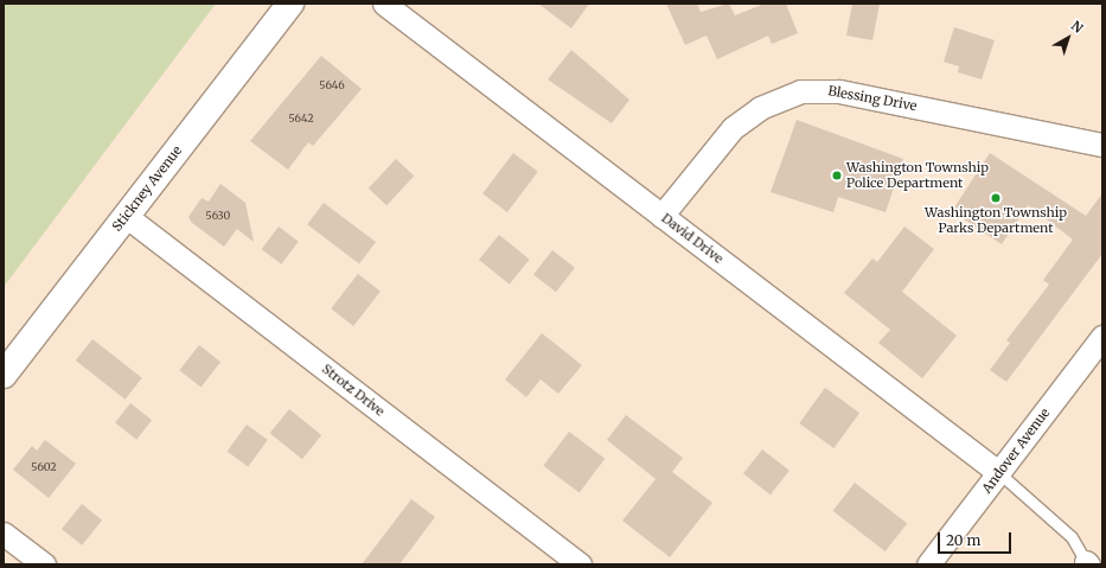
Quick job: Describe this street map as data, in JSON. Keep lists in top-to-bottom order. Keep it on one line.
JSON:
{"streets":{"street":["Blessing Drive","Stickney Avenue","David Drive","Strotz Drive","Andover Avenue"]},"crossings":[["Blessing Drive","David Drive"],["Stickney Avenue","Strotz Drive"],["David Drive","Andover Avenue"]],"places":["Washington Township Police Department","Washington Township Parks Department"],"house_numbers":["5646","5642","5630","5602"],"scale_bar":"20 m","north":"top right"}
